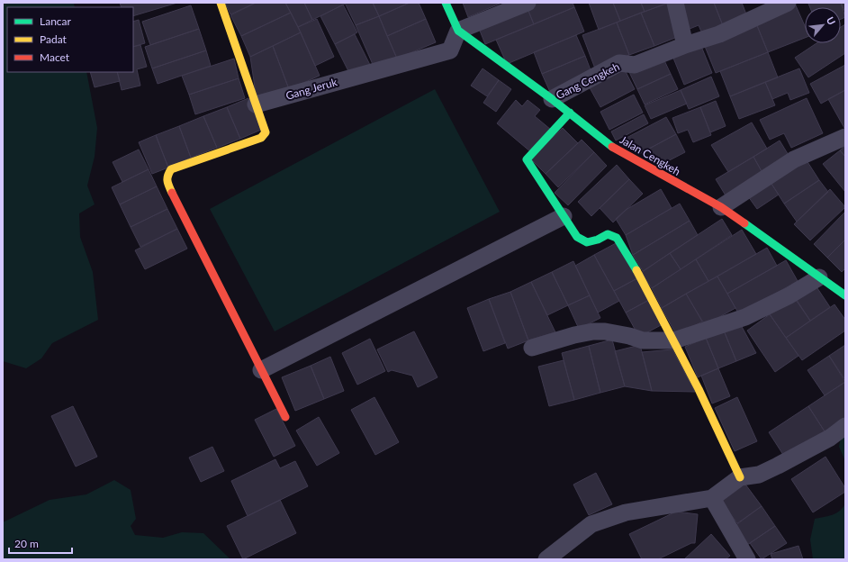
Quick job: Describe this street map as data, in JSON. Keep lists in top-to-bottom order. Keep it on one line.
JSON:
{"streets":{"street":["Gang Cengkeh","Gang Jeruk","Jalan Cengkeh"]},"crossings":[["Gang Cengkeh","Jalan Cengkeh"],["Gang Jeruk","Jalan Cengkeh"]],"legend":["Lancar","Padat","Macet"],"scale_bar":"20 m","north":"top right"}
